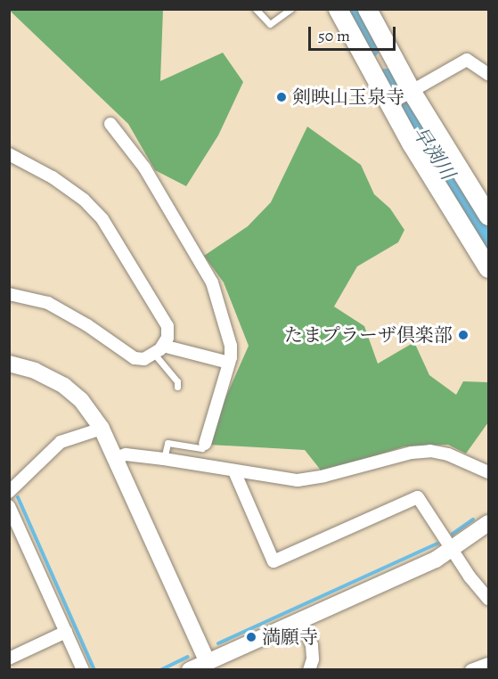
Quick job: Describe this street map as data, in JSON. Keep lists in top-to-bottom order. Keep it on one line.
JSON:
{"water":["早渕川"],"places":["剣映山玉泉寺","たまプラーザ倶楽部","満願寺"],"scale_bar":"50 m"}
